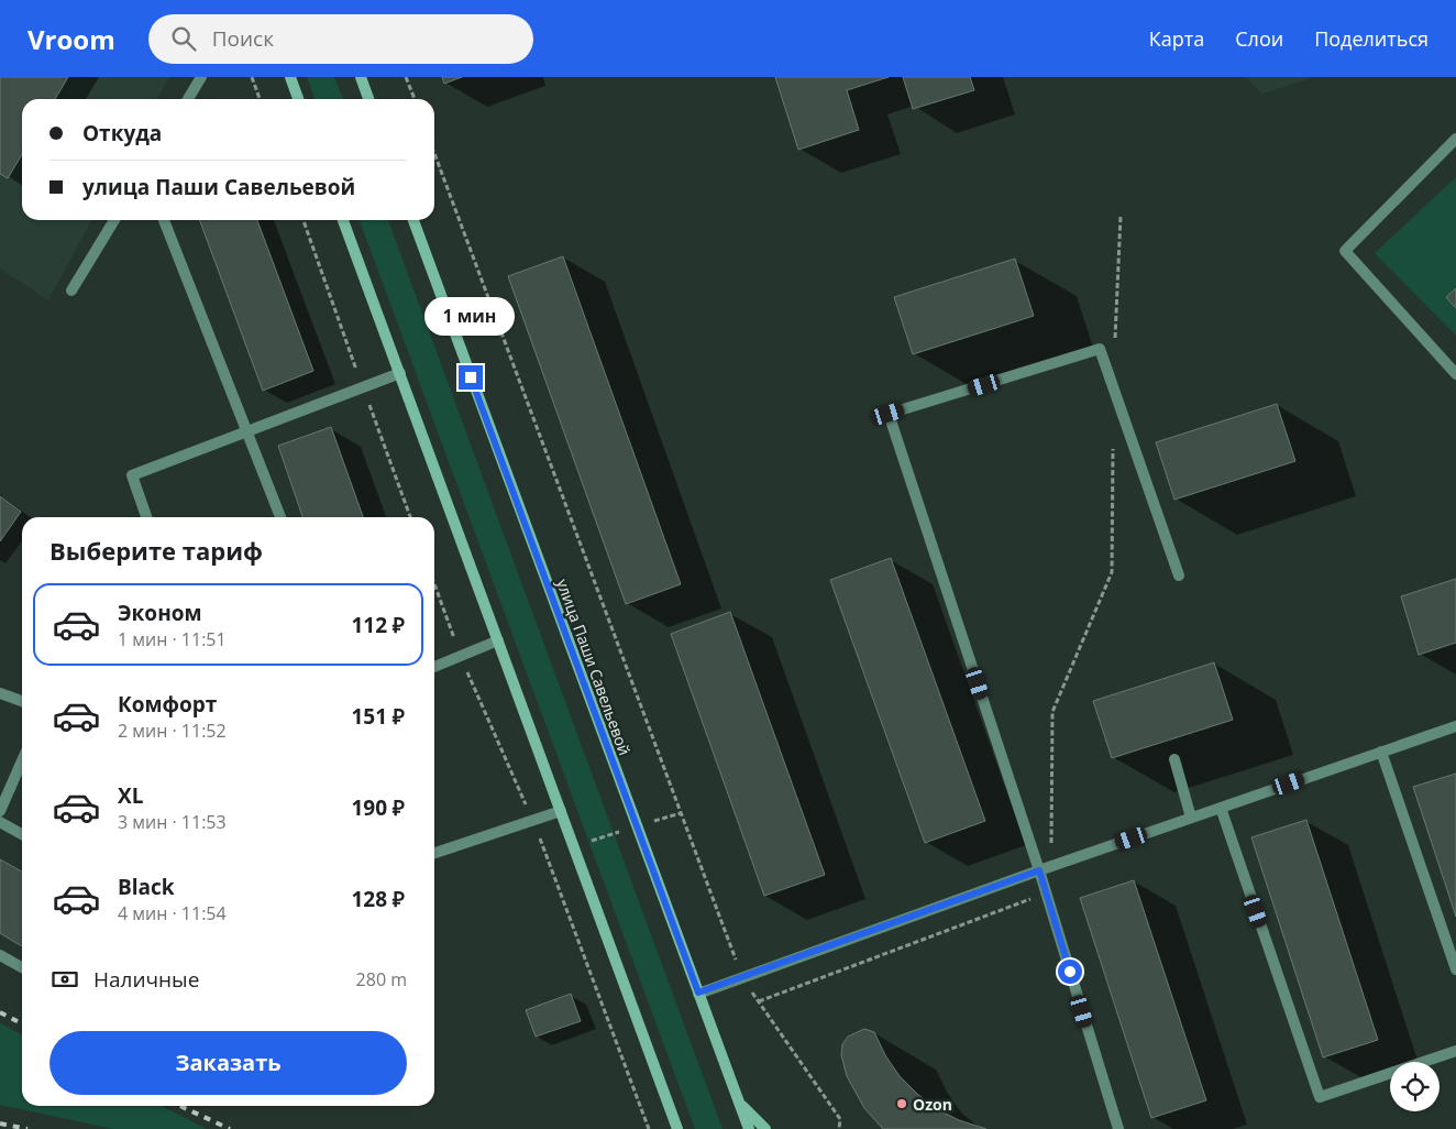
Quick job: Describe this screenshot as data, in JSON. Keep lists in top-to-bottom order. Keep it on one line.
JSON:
{"streets":{"main road":["улица Паши Савельевой"]},"places":["Ozon"],"page":{"header":"Vroom","search":"Поиск","nav":["Карта","Слои","Поделиться"],"banner":["Откуда","улица Паши Савельевой"],"bubble":"1 мин","heading":"Выберите тариф","list":[{"name":"Эконом","note":"1 мин · 11:51","value":"112 ₽"},{"name":"Комфорт","note":"2 мин · 11:52","value":"151 ₽"},{"name":"XL","note":"3 мин · 11:53","value":"190 ₽"},{"name":"Black","note":"4 мин · 11:54","value":"128 ₽"}],"pay":["Наличные","280 m"],"buttons":"Заказать"}}
